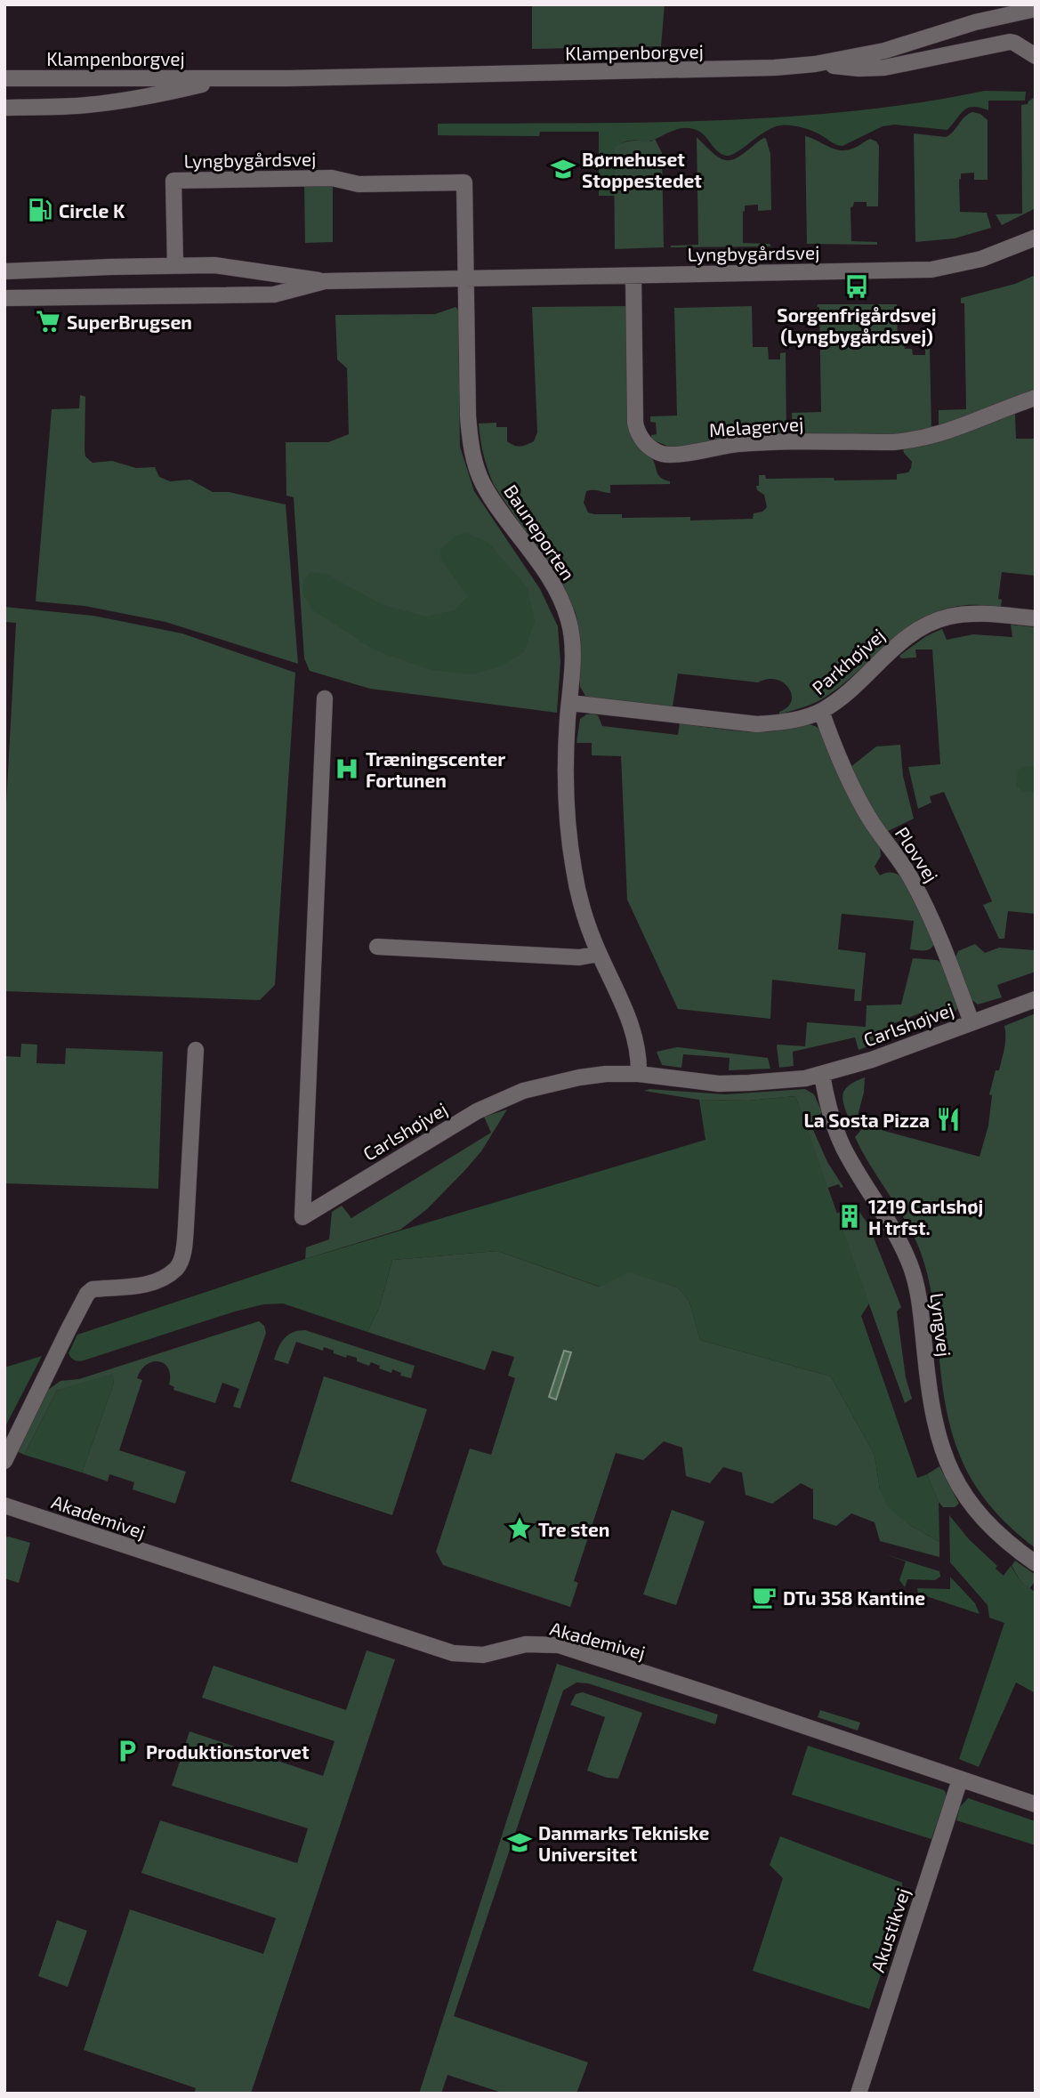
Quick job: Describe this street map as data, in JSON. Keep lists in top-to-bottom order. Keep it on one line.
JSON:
{"streets":{"street":["Klampenborgvej","Lyngbygårdsvej","Melagervej","Bauneporten","Parkhøjvej","Plovvej","Carlshøjvej","Lyngvej","Akademivej","Akustikvej"]},"crossings":[["Lyngbygårdsvej","Melagervej"],["Lyngbygårdsvej","Bauneporten"],["Bauneporten","Parkhøjvej"],["Bauneporten","Carlshøjvej"],["Parkhøjvej","Plovvej"],["Plovvej","Carlshøjvej"],["Carlshøjvej","Lyngvej"],["Akademivej","Akustikvej"]],"places":{"school or university":["Børnehuset Stoppestedet","Danmarks Tekniske Universitet"],"fuel station":["Circle K"],"bus stop":["Sorgenfrigårdsvej (Lyngbygårdsvej)"],"supermarket":["SuperBrugsen"],"hospital":["Træningscenter Fortunen"],"restaurant":["La Sosta Pizza"],"building":["1219 Carlshøj H trfst."],"place":["Tre sten"],"cafe":["DTu 358 Kantine"],"parking":["Produktionstorvet"]}}
